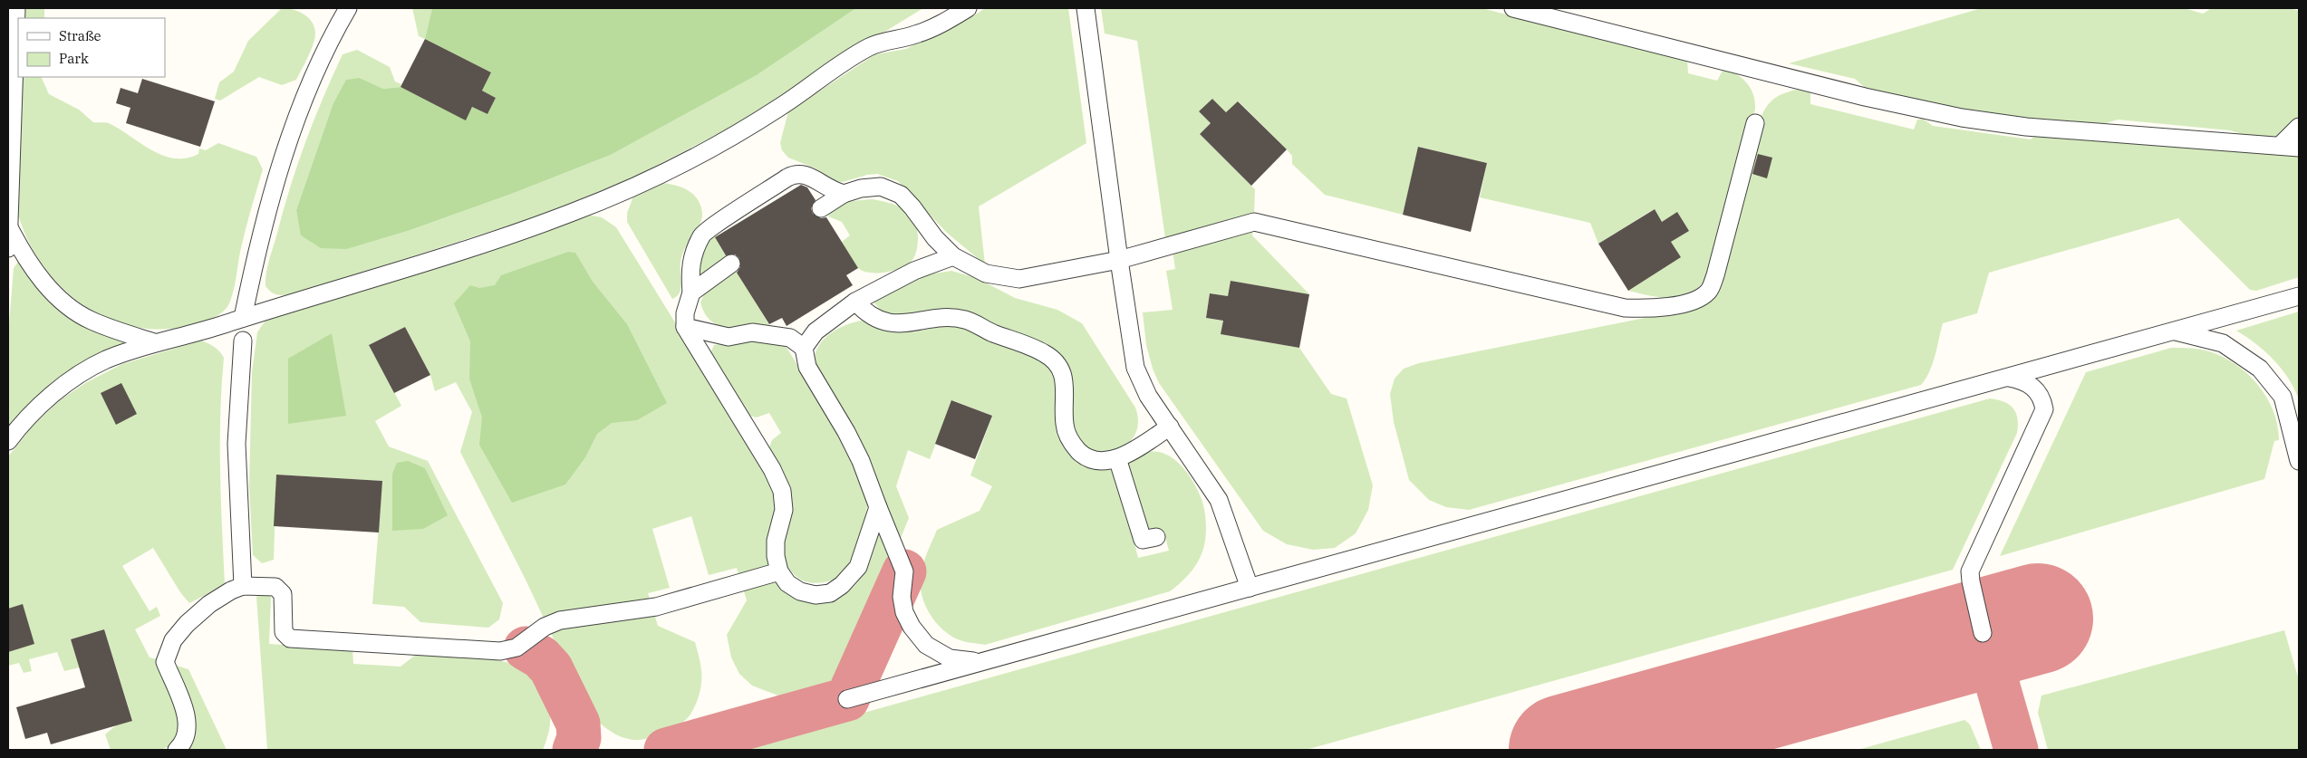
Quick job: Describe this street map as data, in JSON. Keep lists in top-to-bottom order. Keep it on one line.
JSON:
{"legend":["Straße","Park"]}
